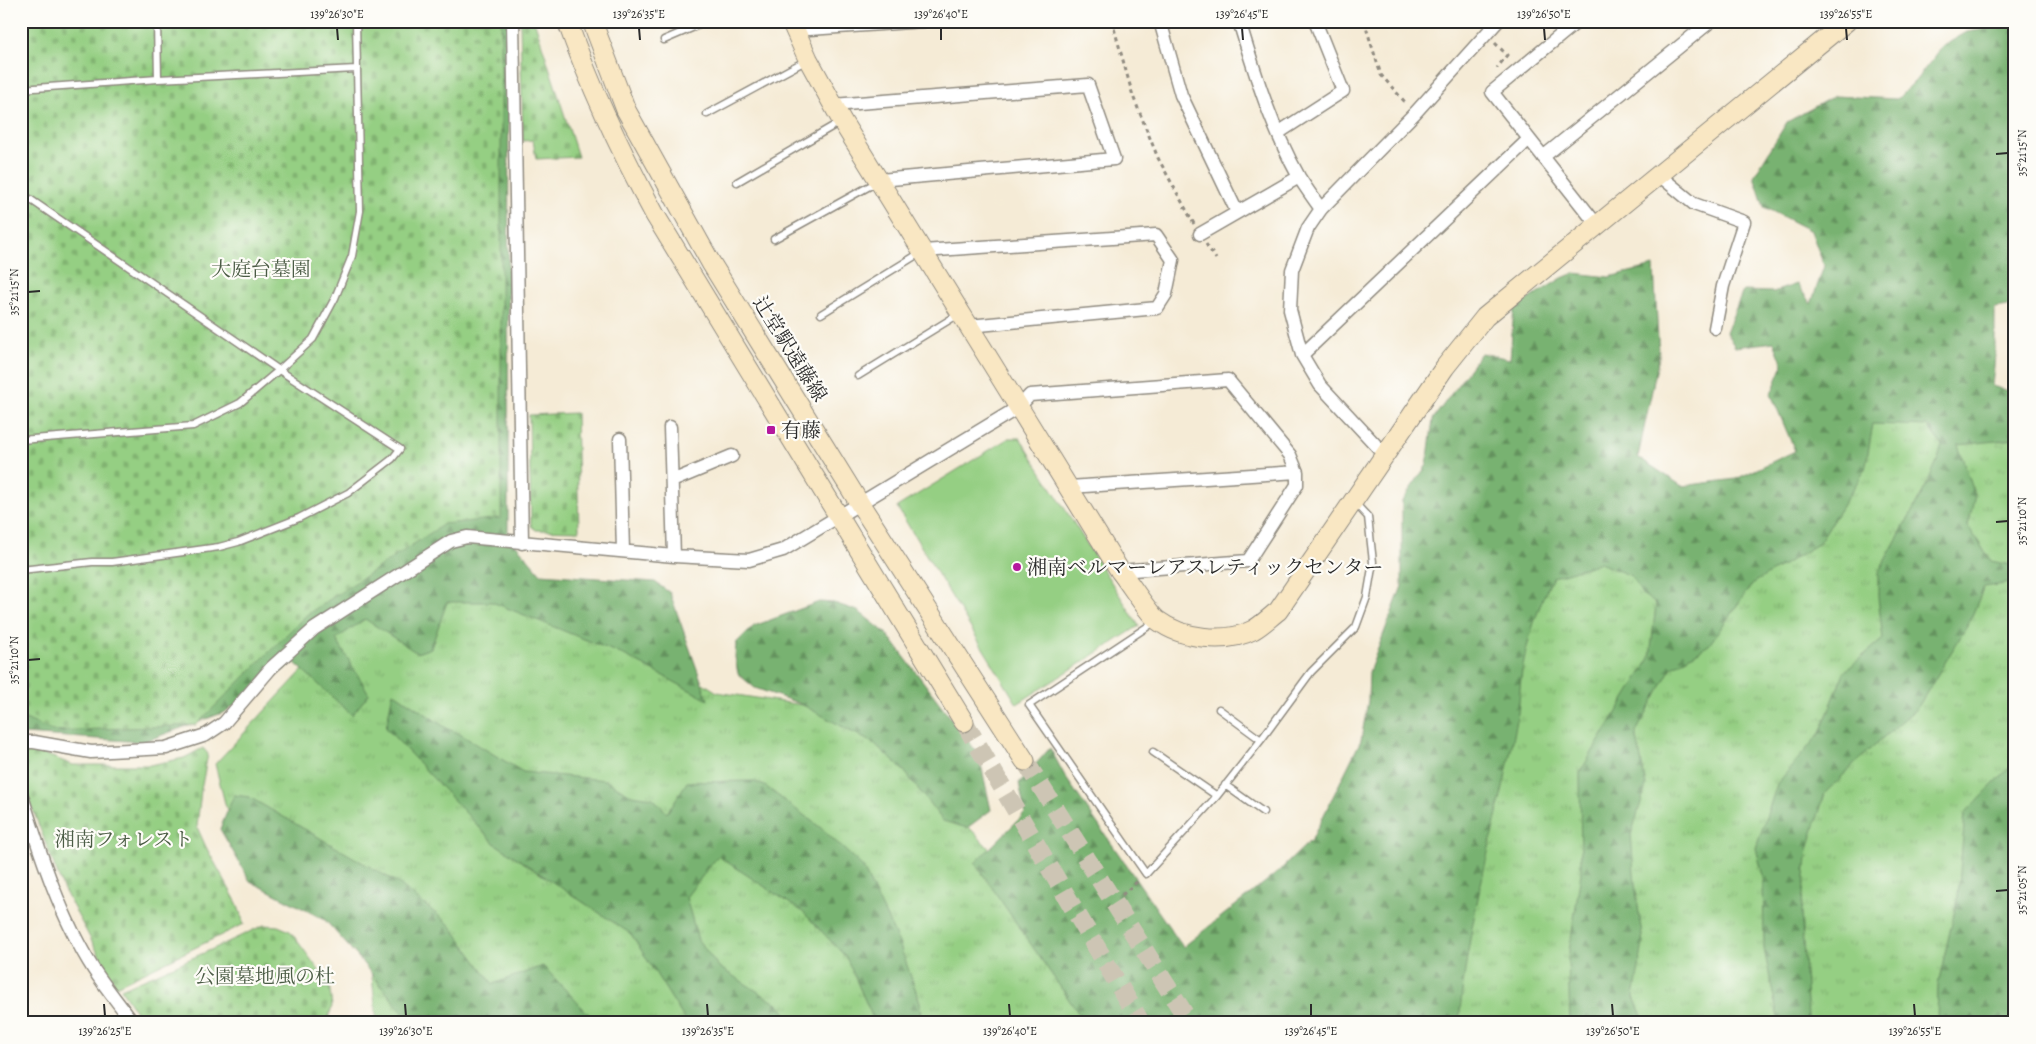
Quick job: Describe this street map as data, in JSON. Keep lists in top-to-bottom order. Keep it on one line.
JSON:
{"streets":{"street":["辻堂駅遠藤線"]},"parks":["大庭台墓園","湘南フォレスト","公園墓地風の杜"],"places":{"transit":["有藤"],"other":["湘南ベルマーレアスレティックセンター"]},"coordinates":["139°26'30\"E","139°26'35\"E","139°26'40\"E","139°26'45\"E","139°26'50\"E","139°26'55\"E","35°21'15\"N","35°21'10\"N","35°21'05\"N","139°26'25\"E"]}
